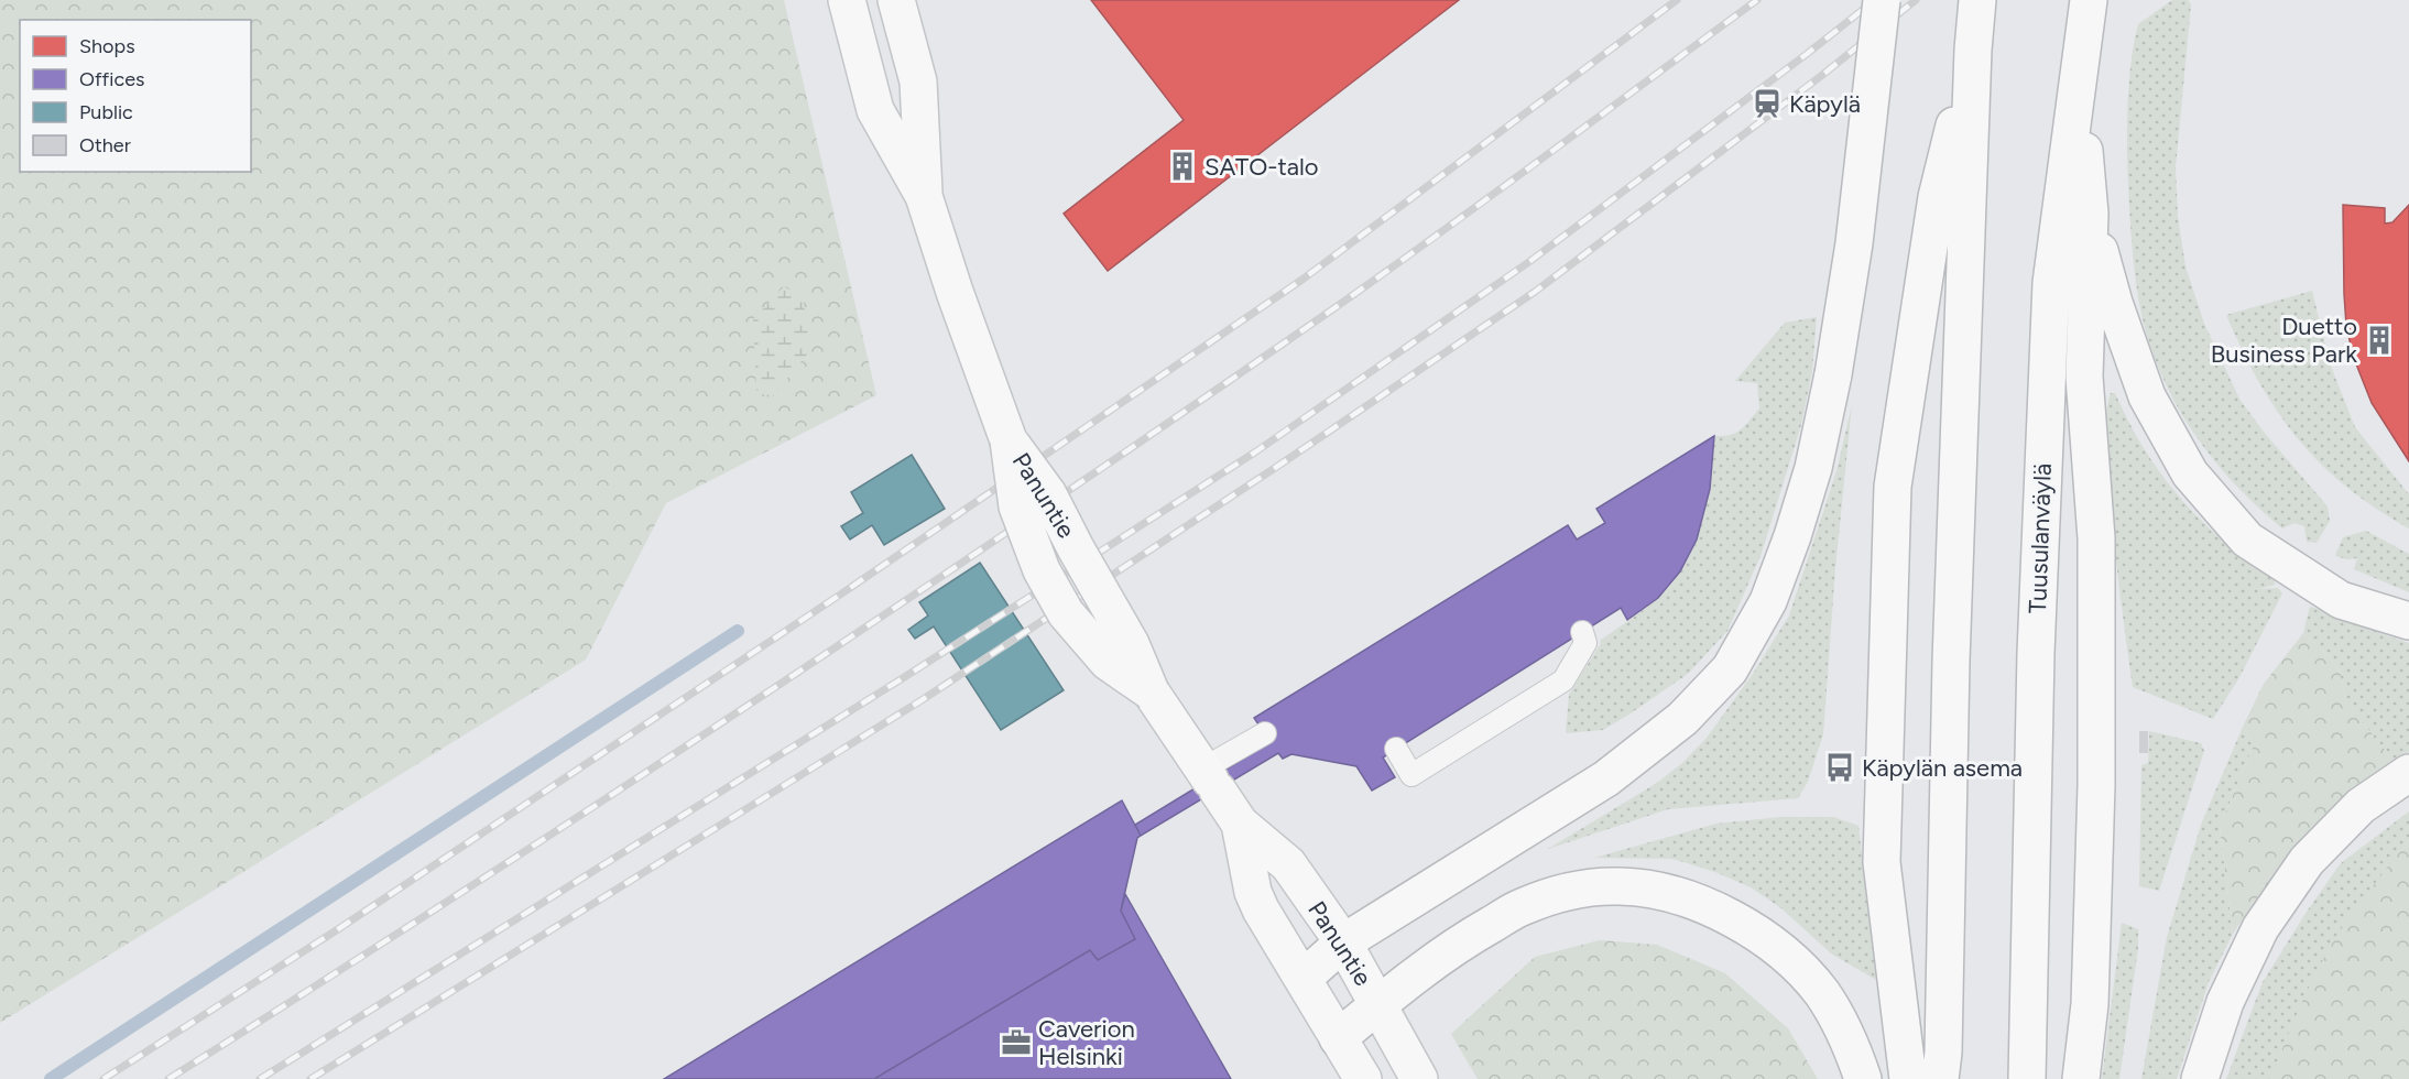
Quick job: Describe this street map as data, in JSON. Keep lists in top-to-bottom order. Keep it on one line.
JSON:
{"streets":{"main road":["Panuntie","Tuusulanväylä"]},"places":{"station":["Käpylä"],"building":["SATO-talo","Duetto Business Park"],"bus stop":["Käpylän asema"],"office":["Caverion Helsinki"]},"legend":["Shops","Offices","Public","Other"]}
